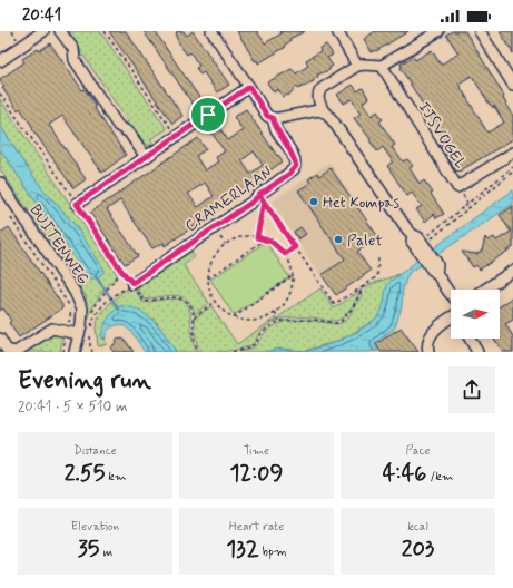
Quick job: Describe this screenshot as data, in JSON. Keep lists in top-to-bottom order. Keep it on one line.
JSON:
{"streets":{"street":["IJSVOGEL","CRAMERLAAN","BUITENWEG"]},"places":["Het Kompas","Palet"],"north":"right","page":{"status":"20:41","heading":["Evening run","20:41 · 5 × 510 m"],"stats":[["Distance","2.55 km"],["Time","12:09"],["Pace","4:46 /km"],["Elevation","35 m"],["Heart rate","132 bpm"],["kcal","203"]]}}
